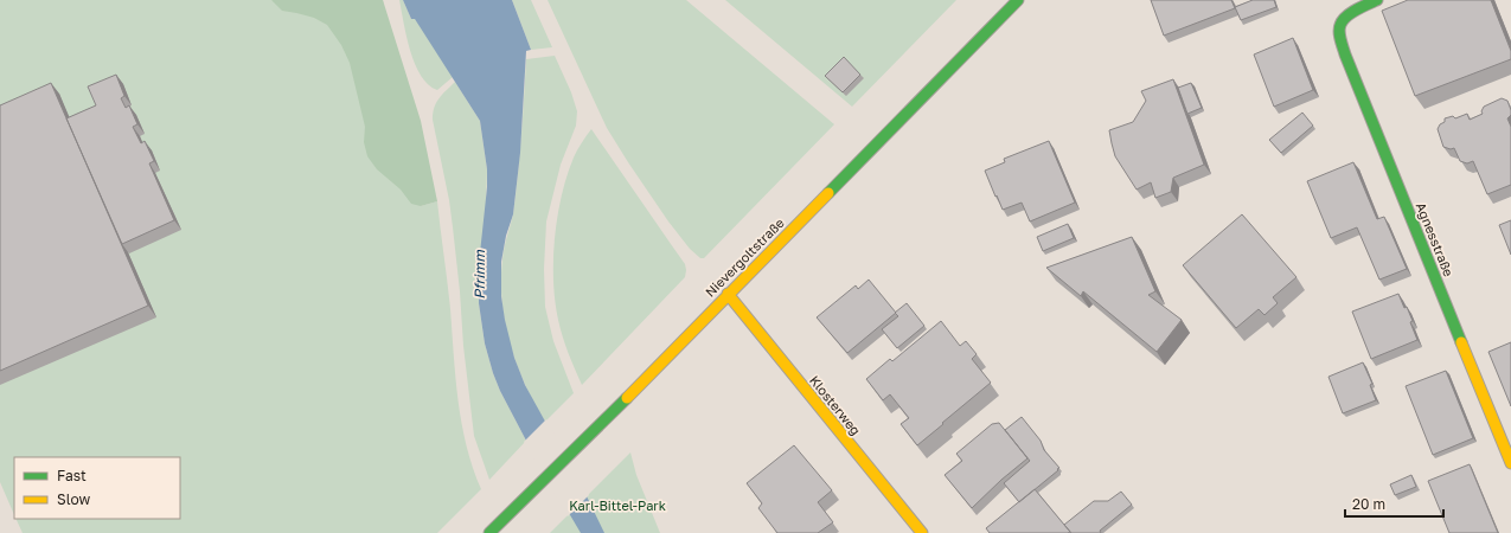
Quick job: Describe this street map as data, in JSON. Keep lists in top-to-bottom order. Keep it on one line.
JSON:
{"streets":{"street":["Agnesstraße","Nievergoltstraße","Klosterweg"]},"crossings":[["Nievergoltstraße","Klosterweg"]],"water":["Pfrimm"],"parks":["Karl-Bittel-Park"],"legend":["Fast","Slow"],"scale_bar":"20 m"}
